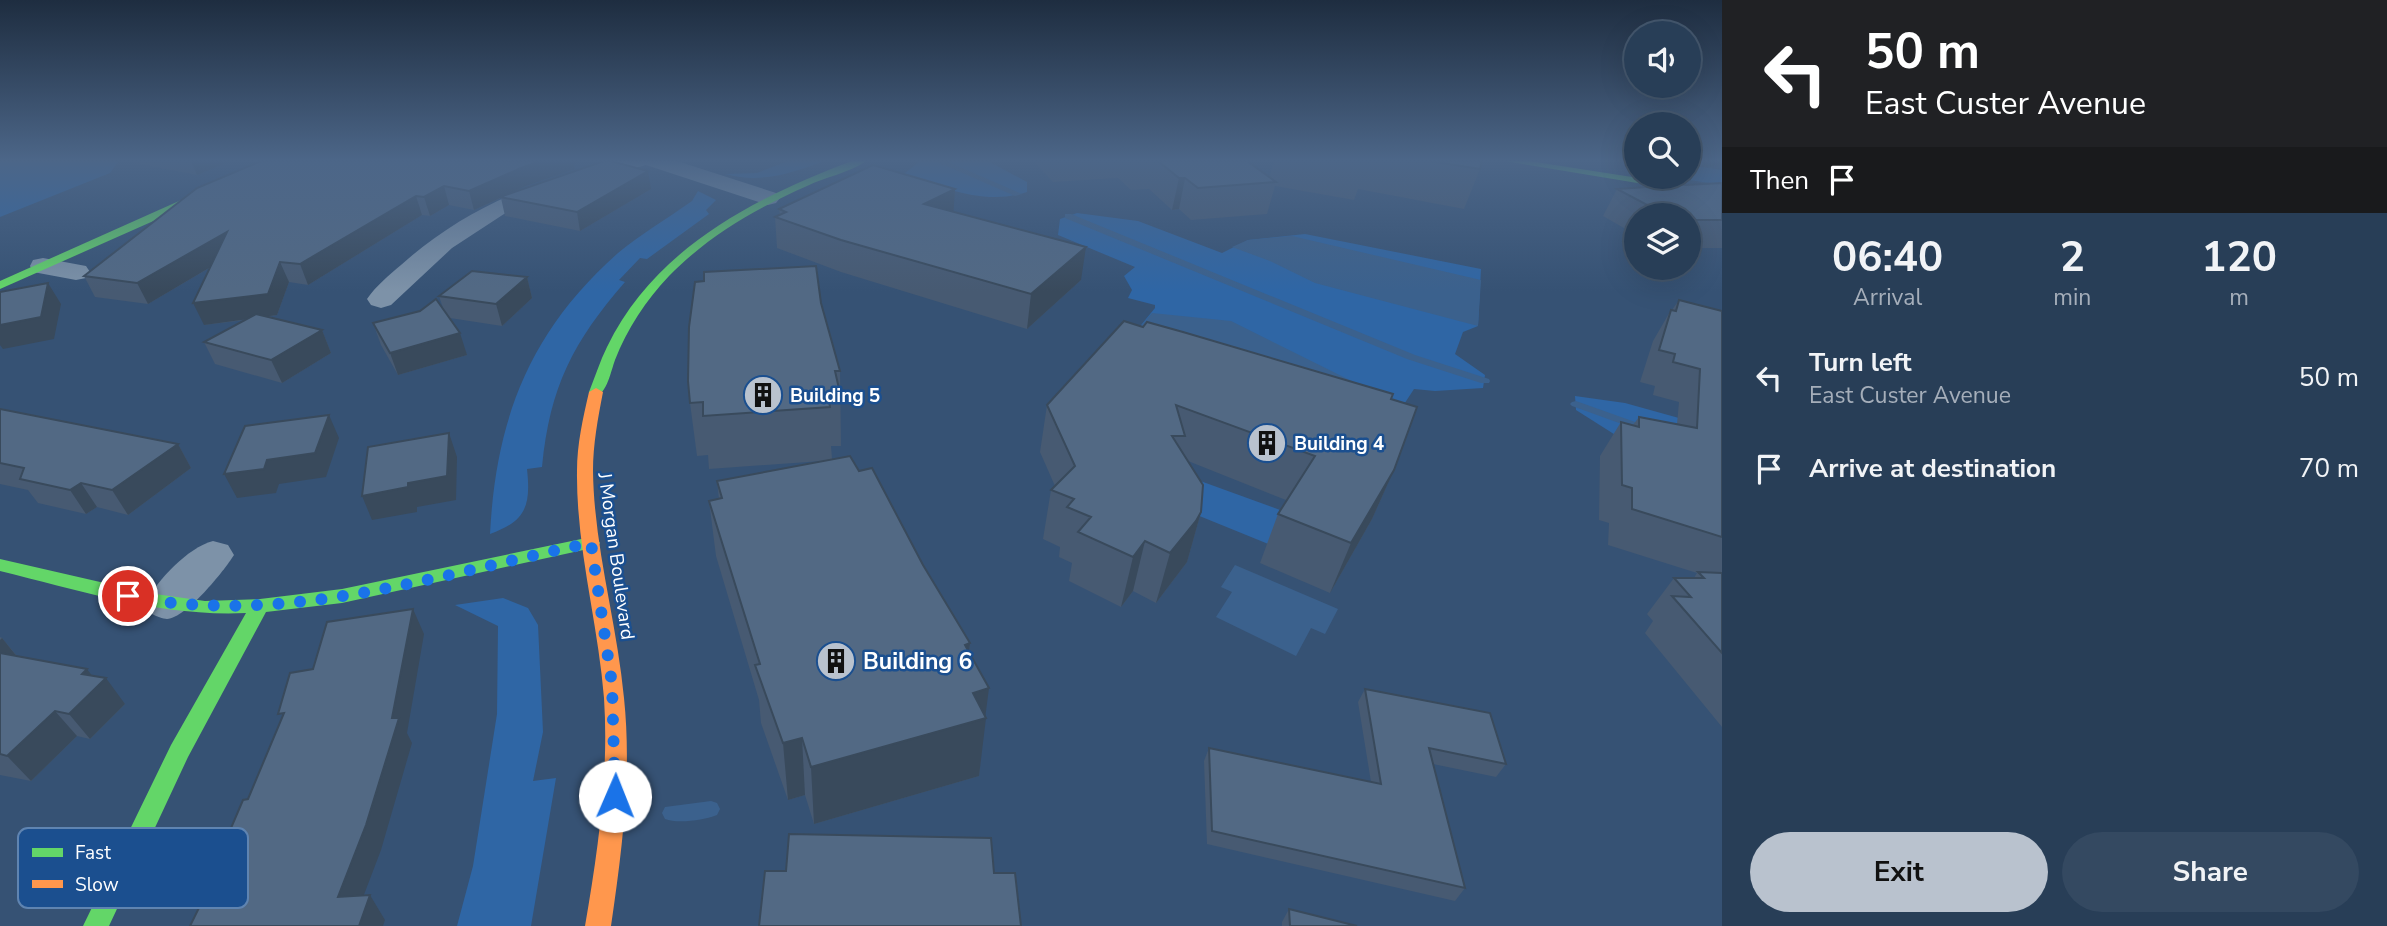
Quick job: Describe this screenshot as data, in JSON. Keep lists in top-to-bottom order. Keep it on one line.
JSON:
{"streets":{"street":["J Morgan Boulevard"]},"places":{"building":["Building 5","Building 4","Building 6"]},"legend":["Fast","Slow"],"page":{"turn":["50 m","East Custer Avenue"],"then":"Then","eta":["06:40","Arrival","2","min","120","m"],"list":[{"name":"Turn left","note":"East Custer Avenue","value":"50 m"},{"name":"Arrive at destination","value":"70 m"}],"buttons":["Exit","Share"]}}
